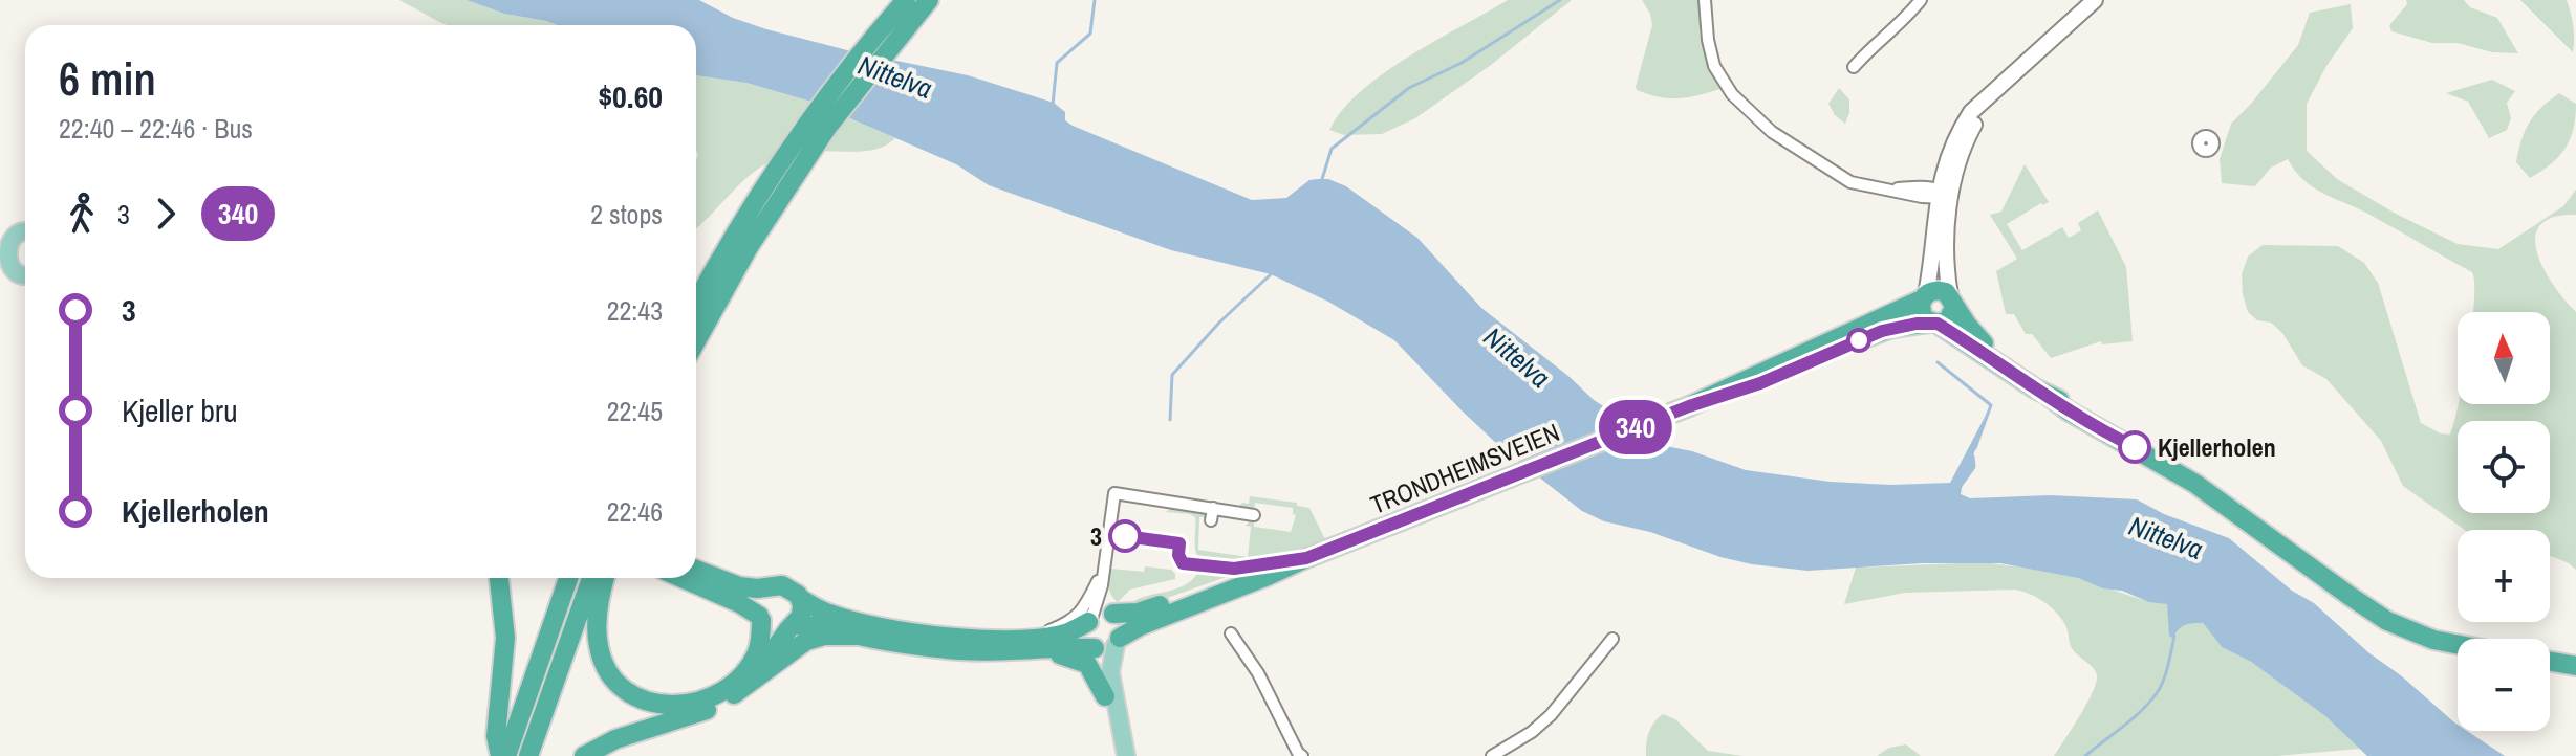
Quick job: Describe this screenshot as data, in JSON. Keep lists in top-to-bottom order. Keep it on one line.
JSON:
{"streets":{"highway":["TRONDHEIMSVEIEN"]},"water":["Nittelva"],"places":["Kjellerholen","3"],"lines":["bus line 340"],"north":"top","page":{"on_map":"340","heading":["6 min","22:40 – 22:46 · Bus","$0.60"],"legs":["3","340","2 stops"],"list":[{"name":"3","value":"22:43"},{"name":"Kjeller bru","value":"22:45"},{"name":"Kjellerholen","value":"22:46"}],"map_buttons":["+","−"]}}
